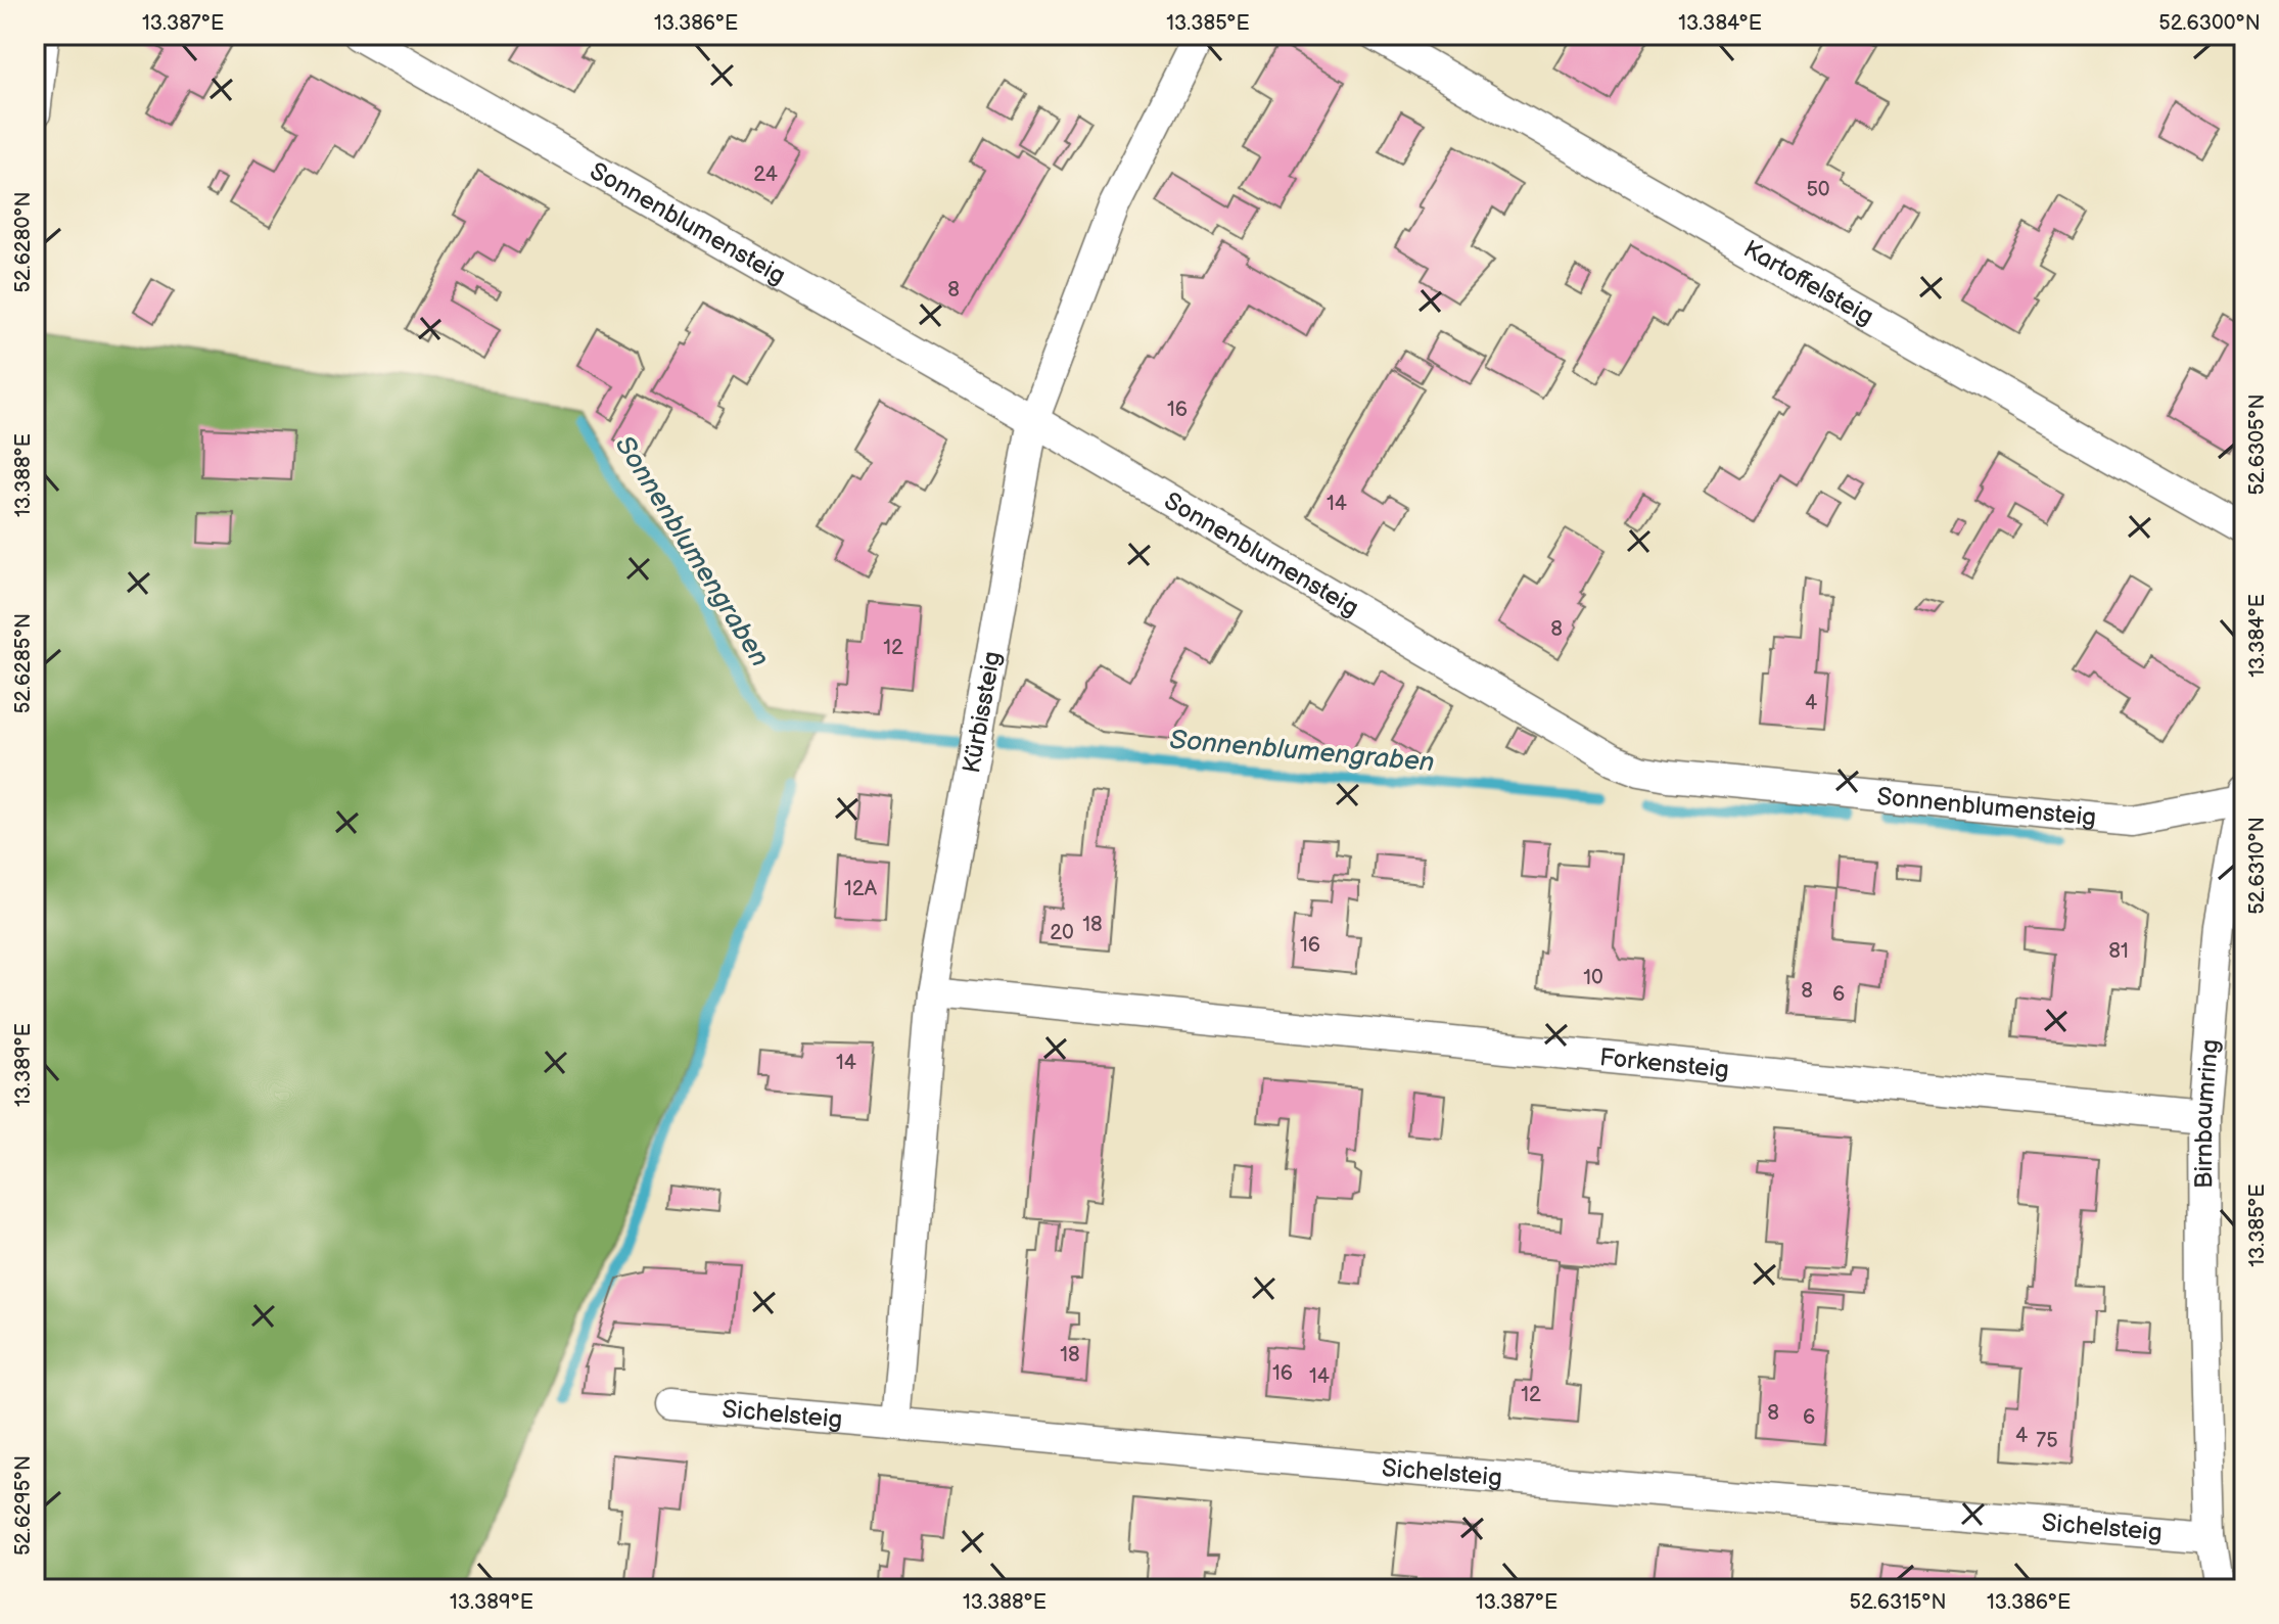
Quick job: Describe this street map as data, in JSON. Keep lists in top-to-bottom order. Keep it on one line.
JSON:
{"streets":{"street":["Sonnenblumensteig","Kartoffelsteig","Kürbissteig","Forkensteig","Birnbaumring","Sichelsteig"]},"crossings":[["Sonnenblumensteig","Kürbissteig"],["Sonnenblumensteig","Birnbaumring"],["Kürbissteig","Forkensteig"],["Kürbissteig","Sichelsteig"],["Forkensteig","Birnbaumring"],["Birnbaumring","Sichelsteig"]],"water":["Sonnenblumengraben"],"house_numbers":["24","50","8","16","14","8","12","4","12A","18","20","16","81","10","8","6","14","18","16","14","12","8","6","4","75"],"coordinates":["13.387°E","13.386°E","13.385°E","13.384°E","52.6300°N","52.6280°N","52.6305°N","13.388°E","52.6285°N","52.6310°N","13.389°E","52.6295°N","52.6315°N"]}
